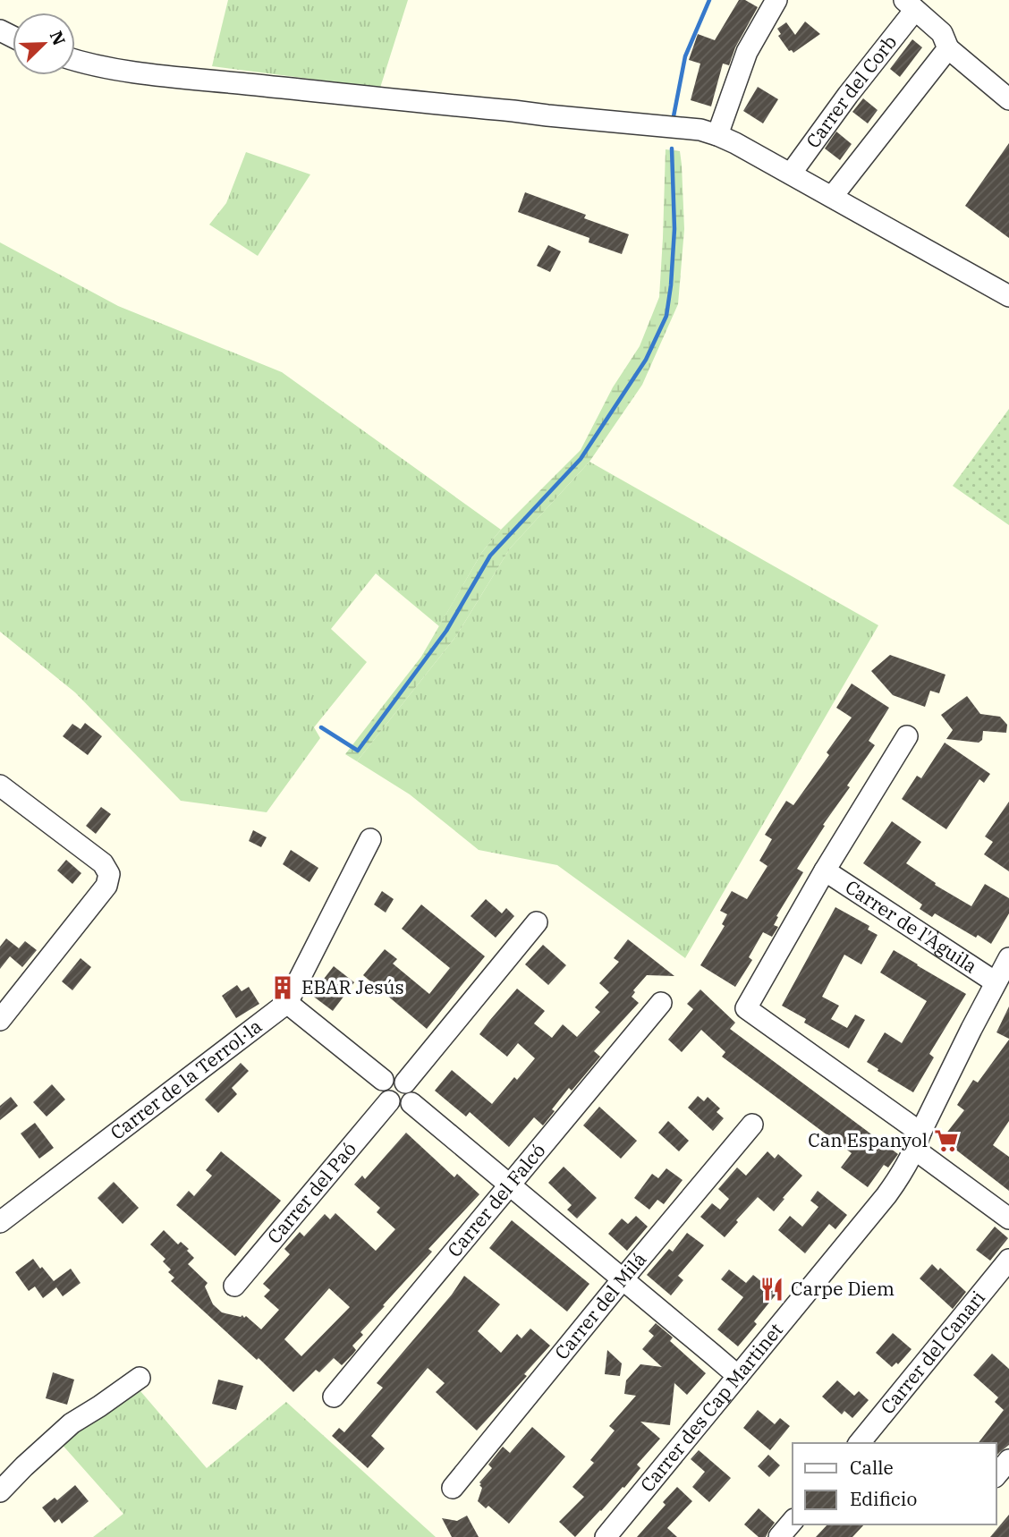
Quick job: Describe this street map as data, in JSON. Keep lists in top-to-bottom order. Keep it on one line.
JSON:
{"streets":{"street":["Carrer del Corb","Carrer de l'Àguila","Carrer de la Terrol·la","Carrer del Paó","Carrer del Falcó","Carrer del Milá","Carrer del Canari","Carrer des Cap Martinet"]},"crossings":[["Carrer de l'Àguila","Carrer des Cap Martinet"]],"places":{"building":["EBAR Jesús"],"supermarket":["Can Espanyol"],"restaurant":["Carpe Diem"]},"legend":["Calle","Edificio"],"north":"top right"}
